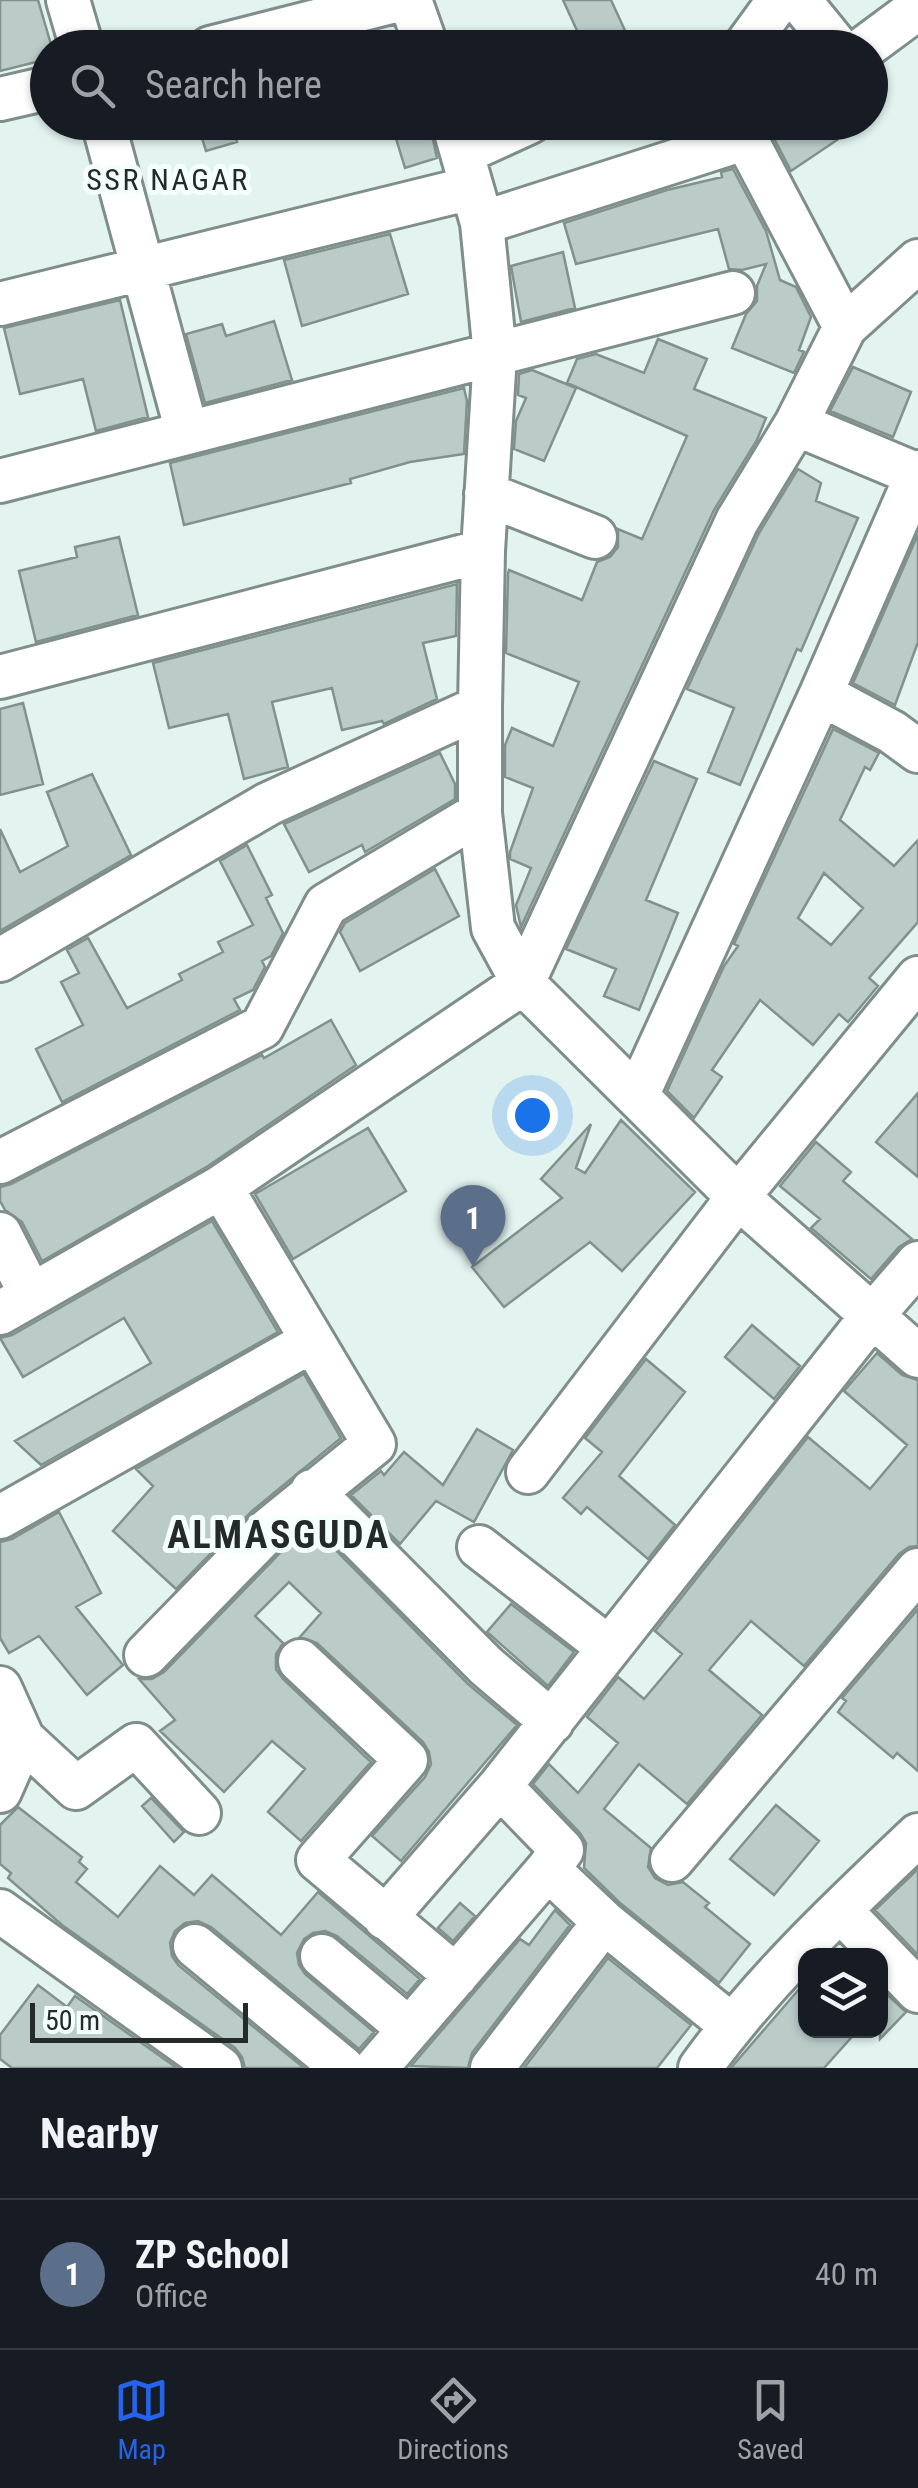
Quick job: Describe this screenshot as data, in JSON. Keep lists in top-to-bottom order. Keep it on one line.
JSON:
{"districts":["SSR NAGAR","ALMASGUDA"],"scale_bar":"50 m","page":{"search":"Search here","pins":"1","scale":"50 m","heading":"Nearby","list":[{"mark":"1","name":"ZP School","note":"Office","value":"40 m"}],"nav":["Map","Directions","Saved"]}}
